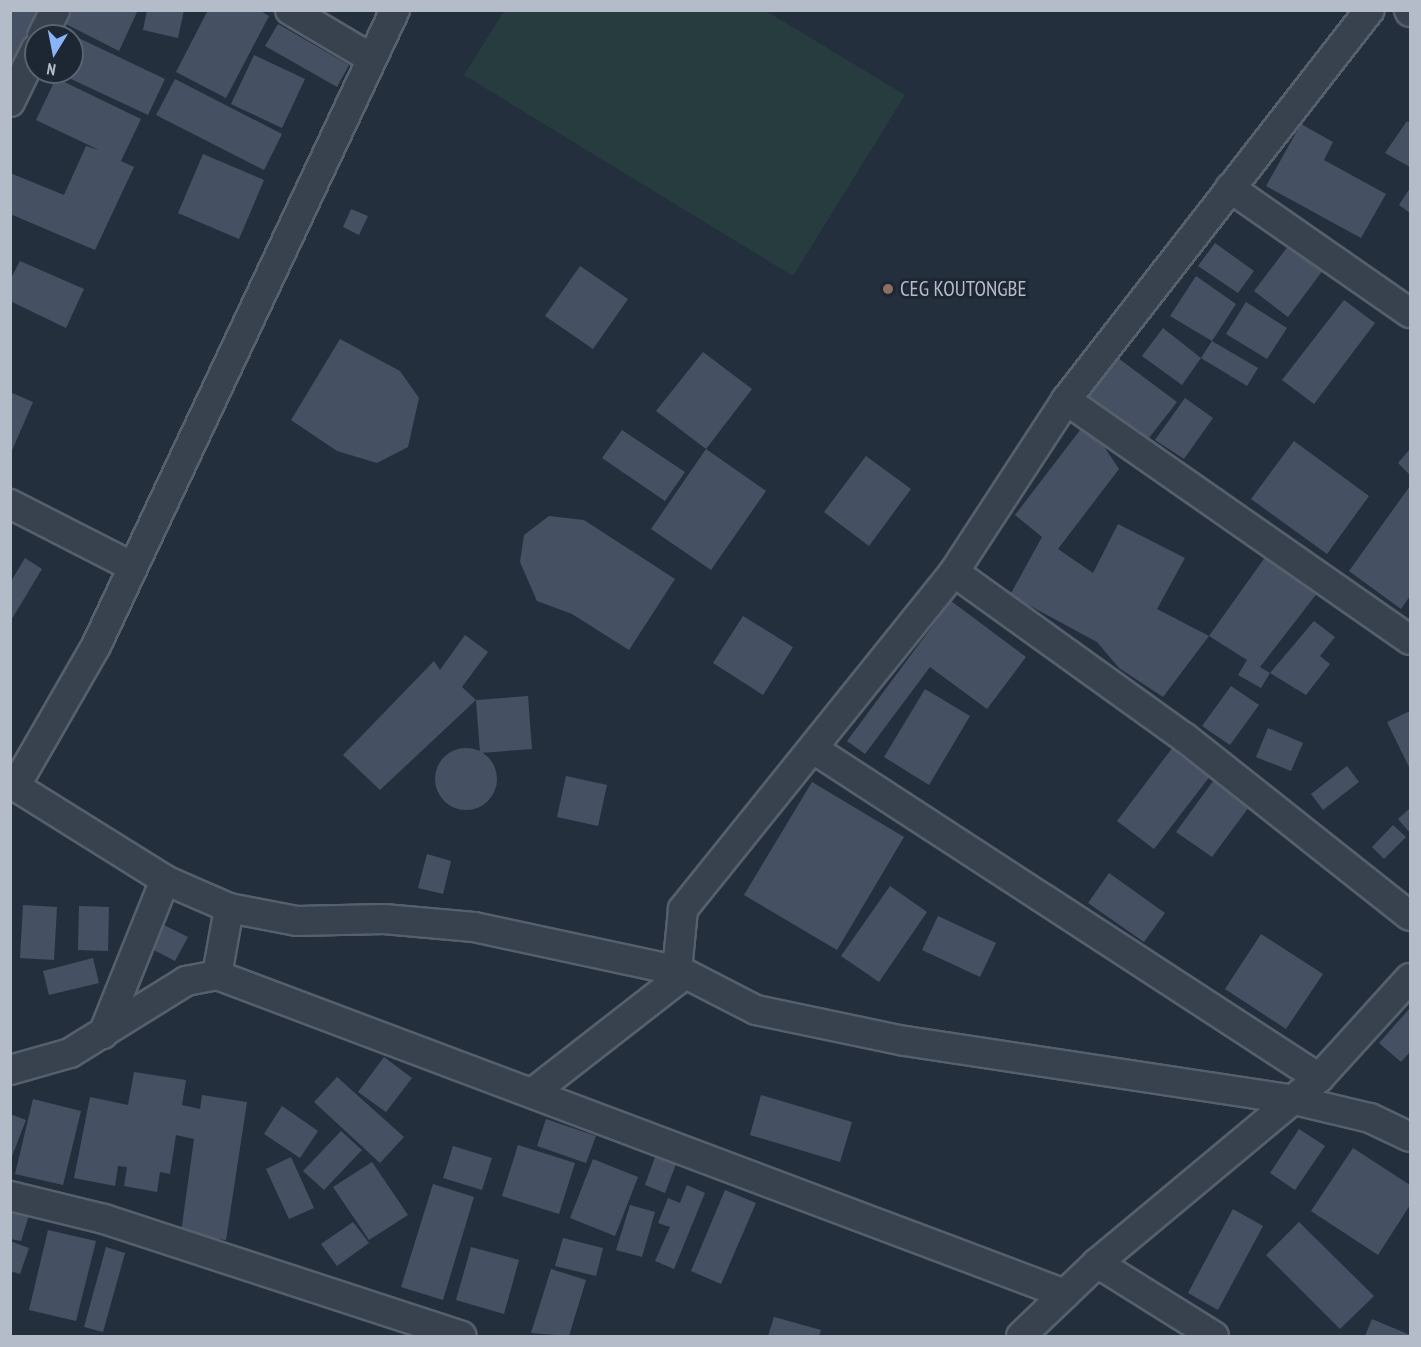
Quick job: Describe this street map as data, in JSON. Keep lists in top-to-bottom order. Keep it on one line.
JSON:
{"places":["CEG KOUTONGBE"],"north":"bottom"}
